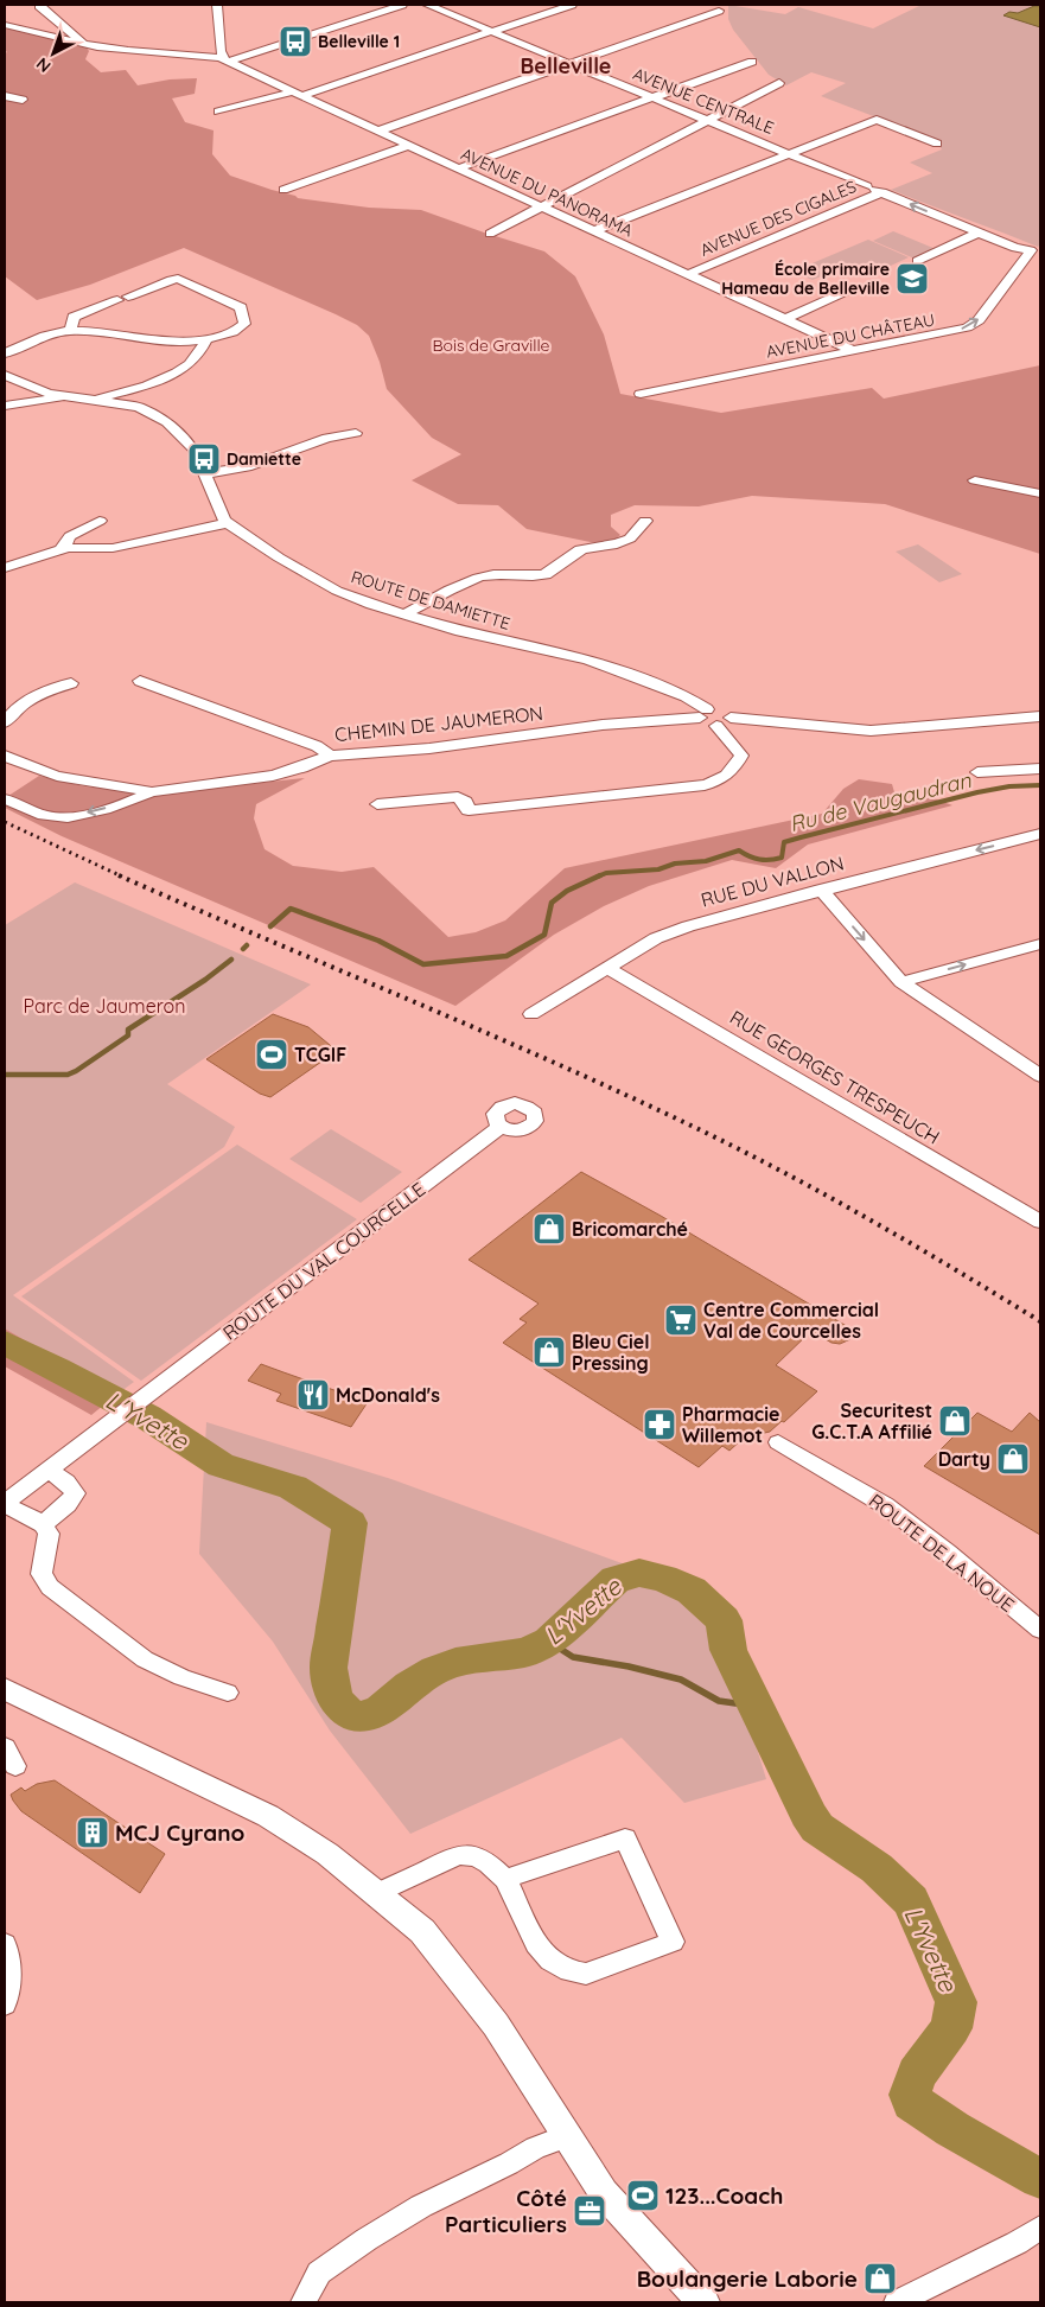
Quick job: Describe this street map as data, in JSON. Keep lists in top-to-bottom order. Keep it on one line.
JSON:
{"streets":{"street":["AVENUE CENTRALE","AVENUE DU PANORAMA","AVENUE DES CIGALES","AVENUE DU CHÂTEAU","ROUTE DE DAMIETTE","CHEMIN DE JAUMERON","RUE DU VALLON","RUE GEORGES TRESPEUCH","ROUTE DU VAL COURCELLE","ROUTE DE LA NOUE"]},"crossings":[["AVENUE CENTRALE","AVENUE DES CIGALES"],["AVENUE CENTRALE","AVENUE DU CHÂTEAU"],["AVENUE DU PANORAMA","AVENUE DES CIGALES"],["AVENUE DU PANORAMA","AVENUE DU CHÂTEAU"],["ROUTE DE DAMIETTE","CHEMIN DE JAUMERON"],["RUE DU VALLON","RUE GEORGES TRESPEUCH"]],"districts":["Belleville"],"water":["Ru de Vaugaudran","L'Yvette"],"parks":["Bois de Graville","Parc de Jaumeron"],"places":{"bus stop":["Belleville 1","Damiette"],"school or university":["École primaire Hameau de Belleville"],"sports":["TCGIF","123...Coach"],"shop":["Bricomarché","Bleu Ciel Pressing","Securitest G.C.T.A Affilié","Darty","Boulangerie Laborie"],"supermarket":["Centre Commercial Val de Courcelles"],"restaurant":["McDonald's"],"pharmacy":["Pharmacie Willemot"],"building":["MCJ Cyrano"],"office":["Côté Particuliers"]},"north":"bottom left"}
